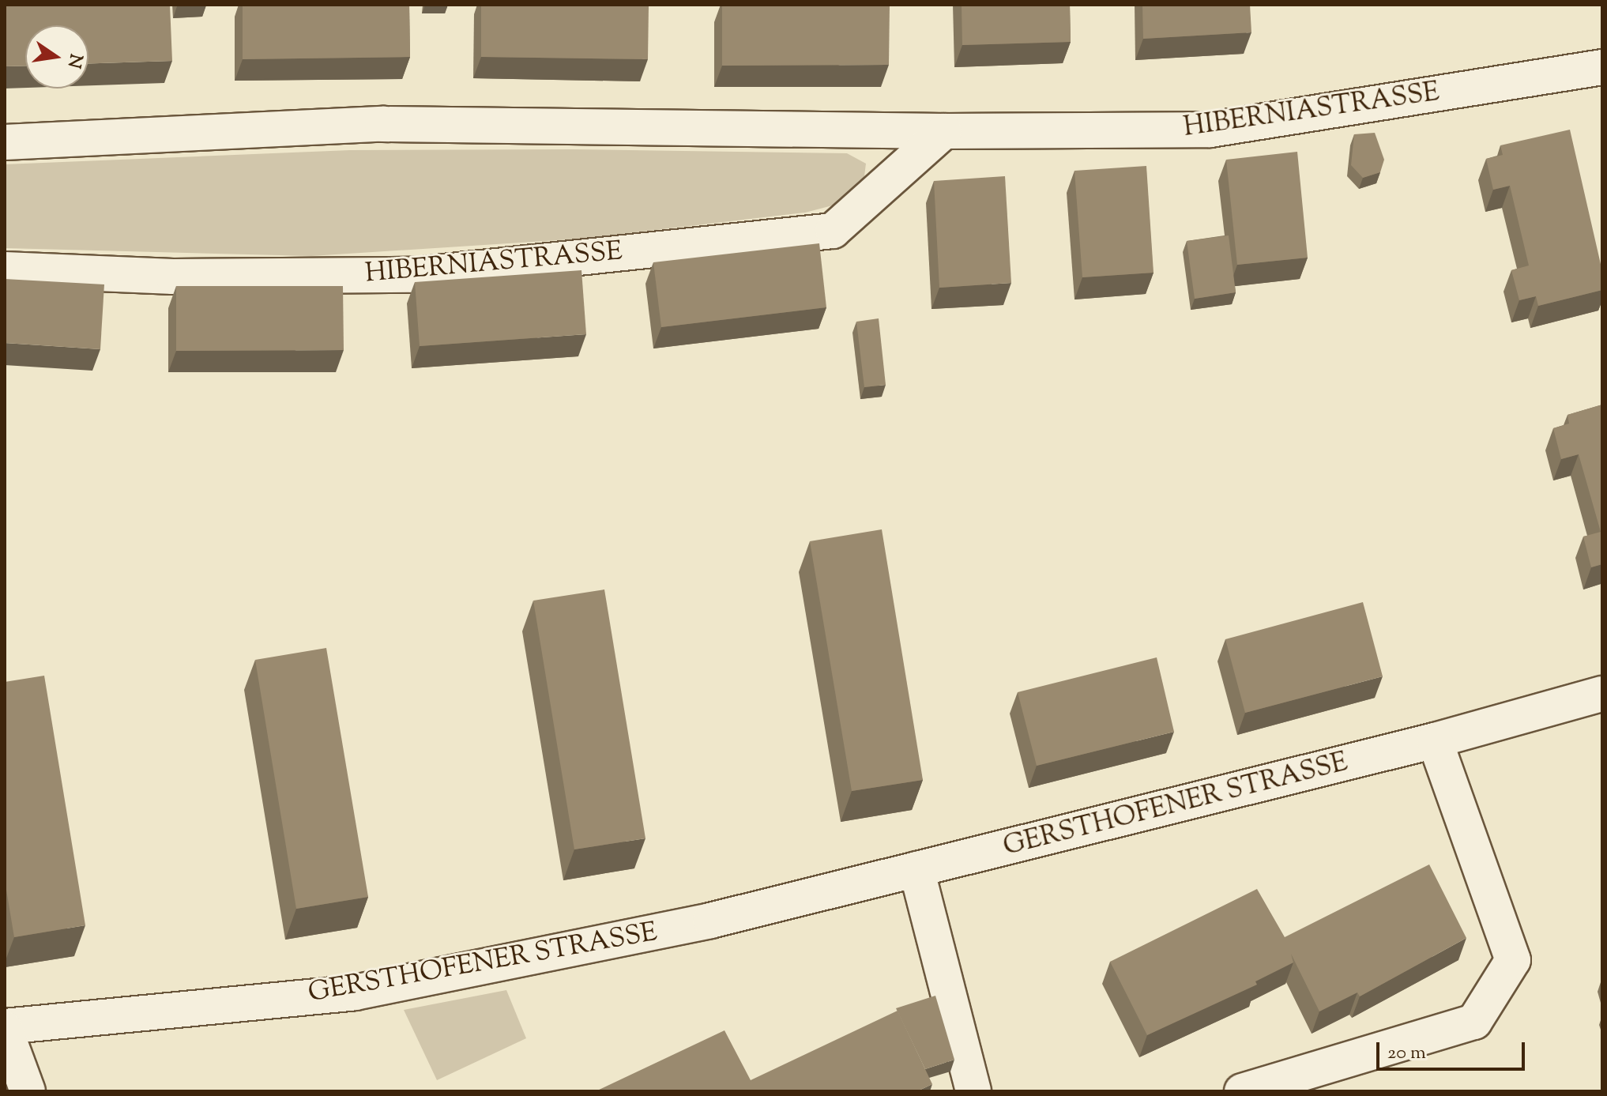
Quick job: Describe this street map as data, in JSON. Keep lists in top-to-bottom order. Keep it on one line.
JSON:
{"streets":{"street":["HIBERNIASTRASSE","GERSTHOFENER STRASSE"]},"scale_bar":"20 m","north":"right"}
